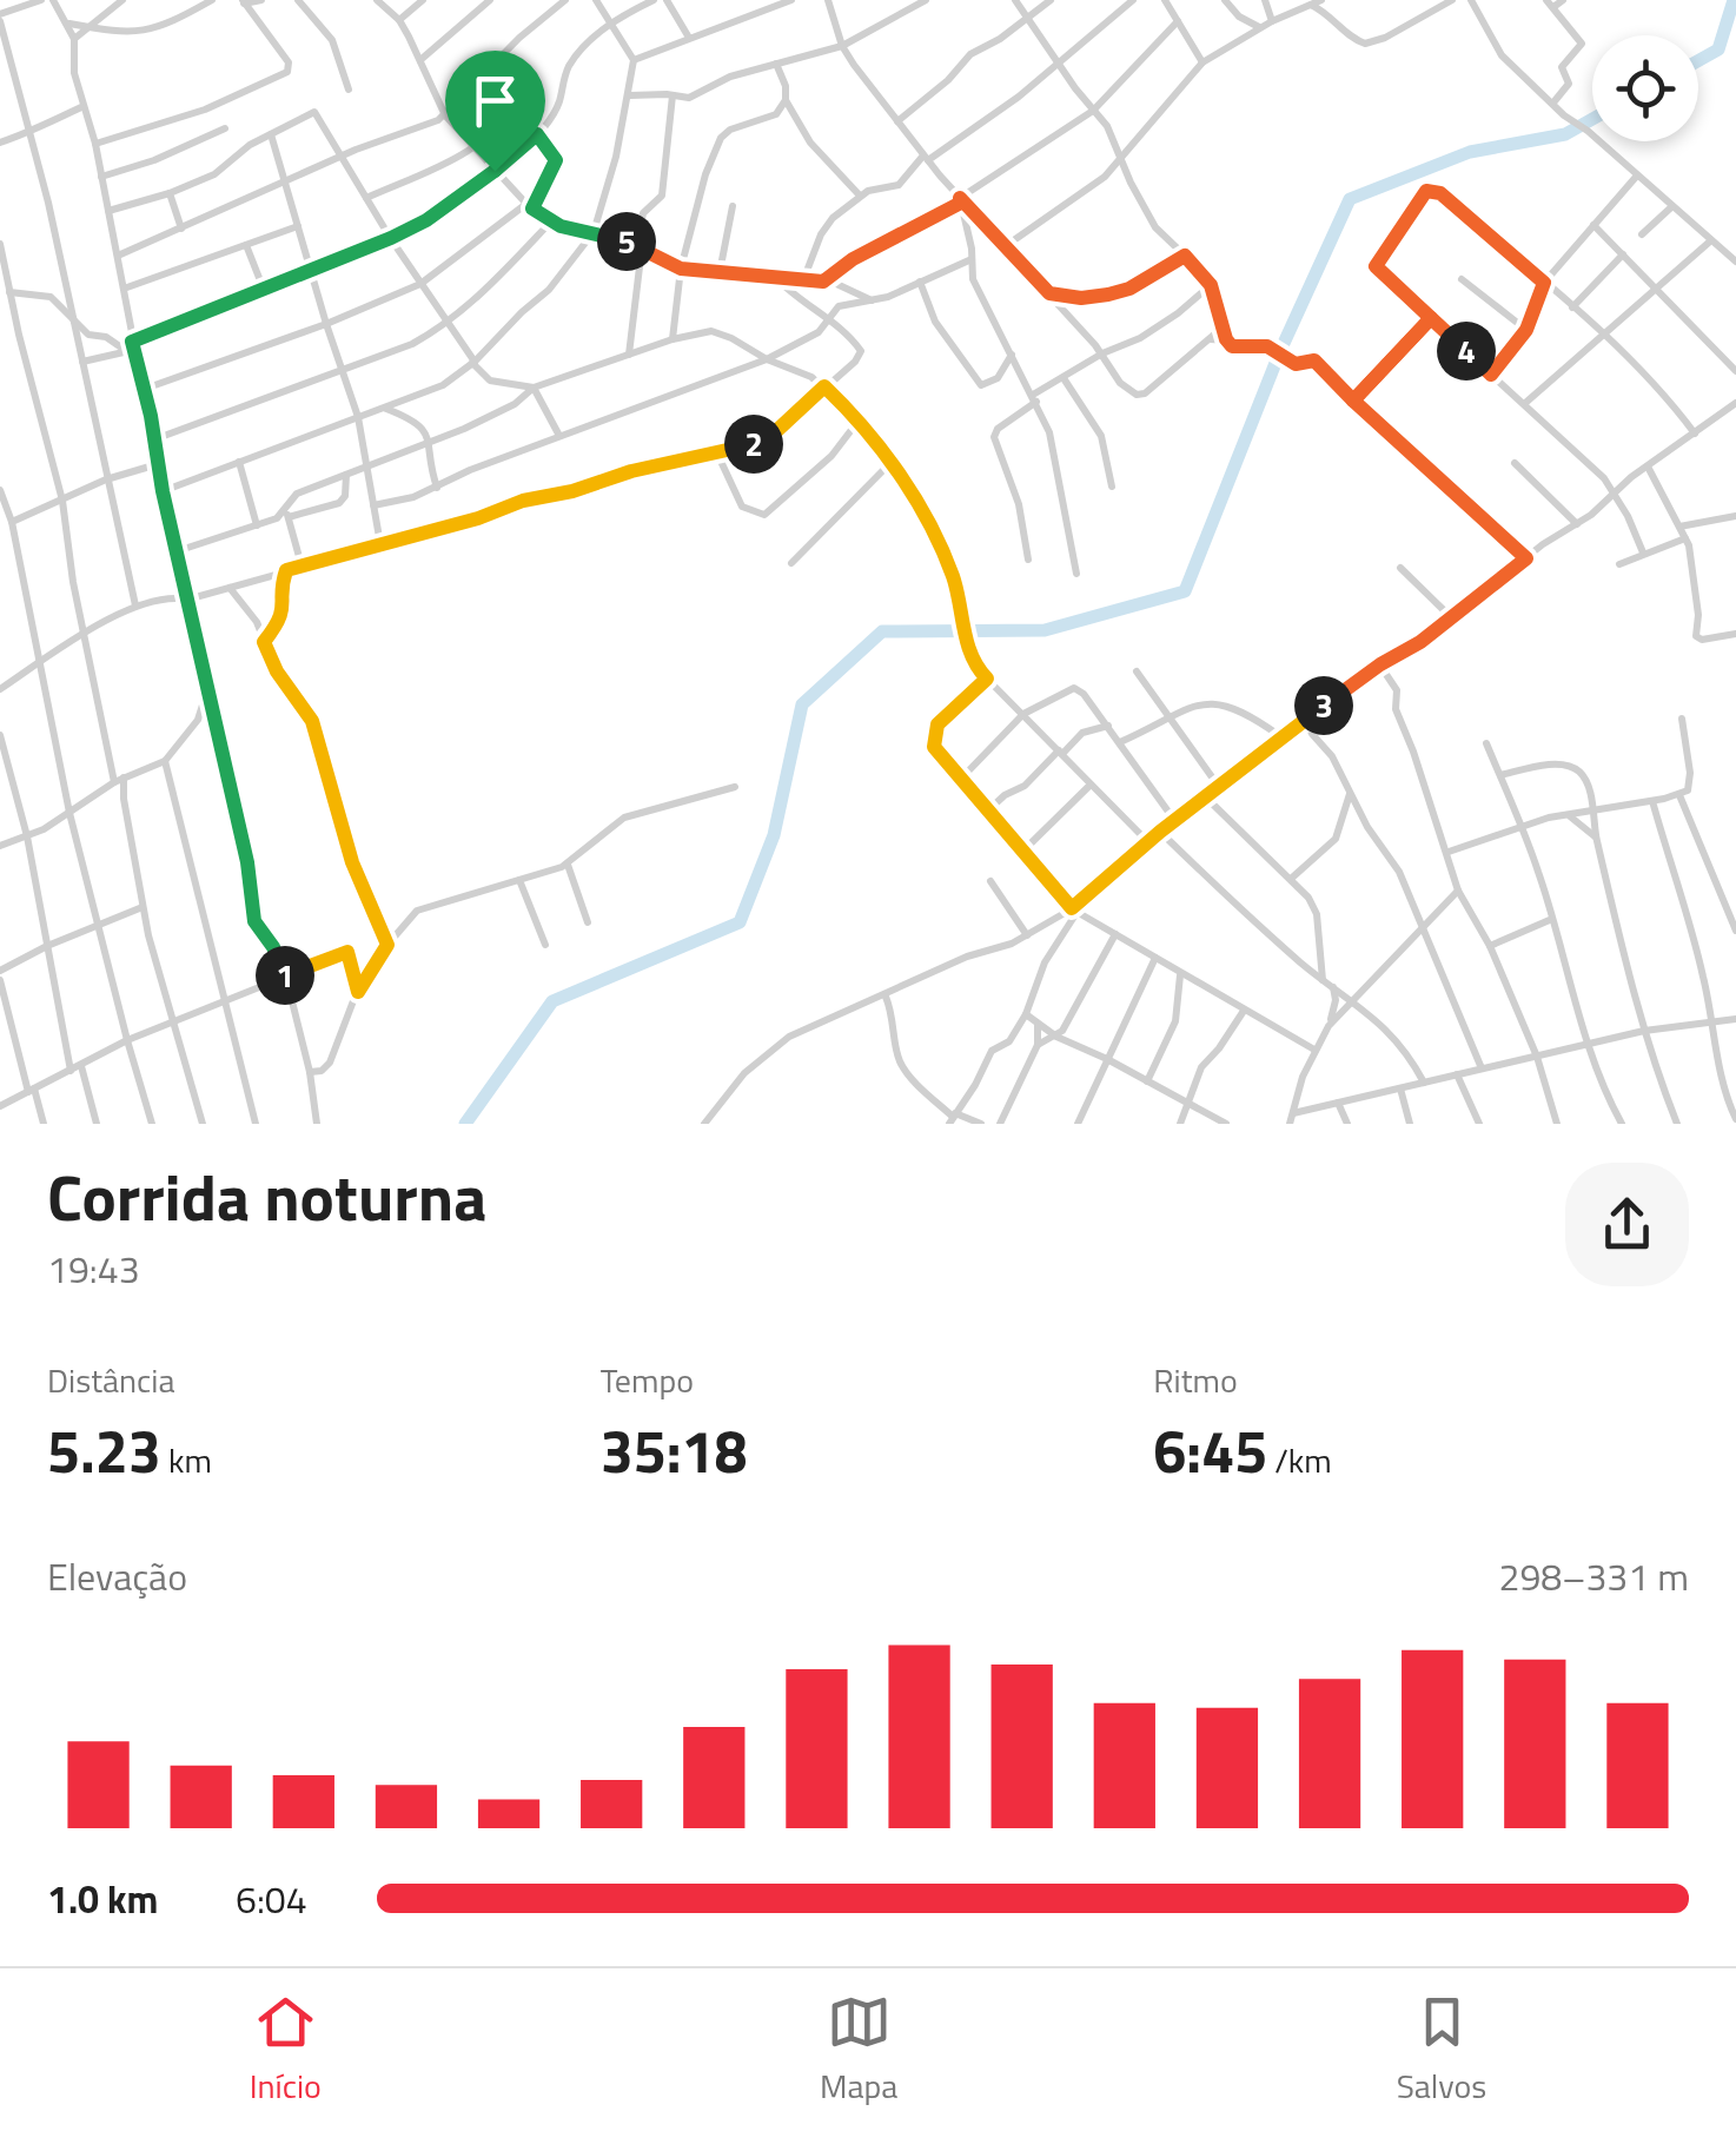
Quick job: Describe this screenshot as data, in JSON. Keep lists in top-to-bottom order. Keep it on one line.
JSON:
{"page":{"pins":["5","4","2","3","1"],"heading":["Corrida noturna","19:43"],"stats":[["Distância","5.23 km"],["Tempo","35:18"],["Ritmo","6:45 /km"]],"chart":["Elevação","298–331 m"],"list":[{"name":"1.0 km","note":"6:04"}],"tabs":["Início","Mapa","Salvos"]}}
